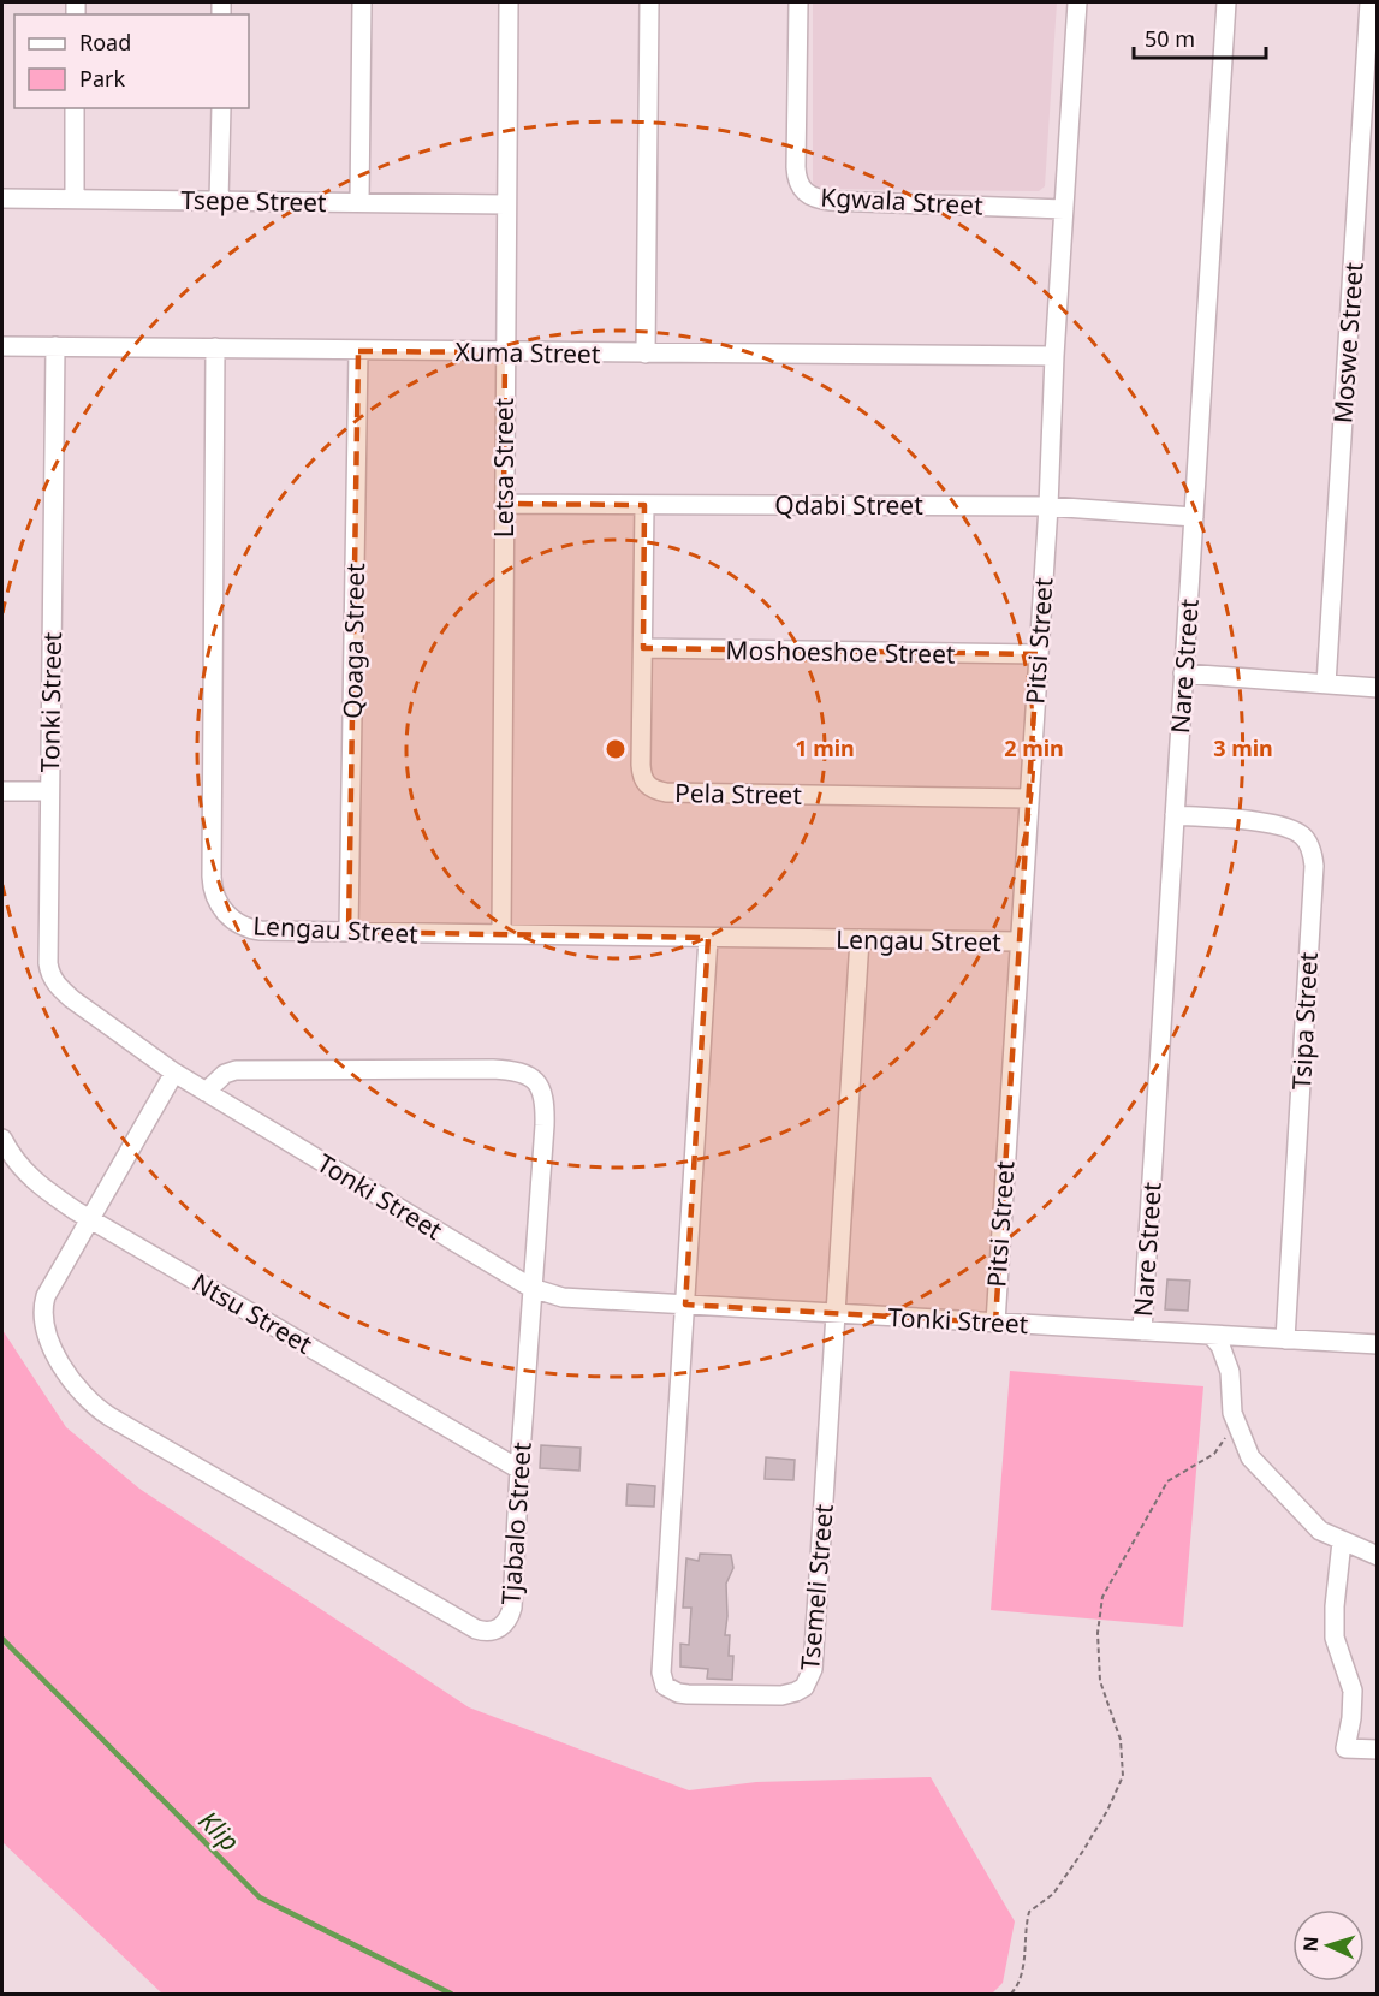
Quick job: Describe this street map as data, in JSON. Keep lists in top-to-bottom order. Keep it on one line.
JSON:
{"streets":{"street":["Tsepe Street","Kgwala Street","Moswe Street","Xuma Street","Letsa Street","Qdabi Street","Qoaga Street","Pitsi Street","Moshoeshoe Street","Nare Street","Tonki Street","Pela Street","Lengau Street","Tsipa Street","Ntsu Street","Tjabalo Street","Tsemeli Street"]},"crossings":[["Tsepe Street","Letsa Street"],["Kgwala Street","Pitsi Street"],["Xuma Street","Letsa Street"],["Xuma Street","Qoaga Street"],["Xuma Street","Pitsi Street"],["Xuma Street","Tonki Street"],["Xuma Street","Lengau Street"],["Letsa Street","Qdabi Street"],["Letsa Street","Lengau Street"],["Qdabi Street","Pitsi Street"],["Qdabi Street","Nare Street"],["Qdabi Street","Pela Street"],["Qoaga Street","Lengau Street"],["Pitsi Street","Moshoeshoe Street"],["Pitsi Street","Tonki Street"],["Pitsi Street","Pela Street"],["Pitsi Street","Lengau Street"],["Moshoeshoe Street","Pela Street"],["Nare Street","Tonki Street"],["Nare Street","Tsipa Street"],["Tonki Street","Tsipa Street"],["Tonki Street","Tjabalo Street"],["Tonki Street","Tsemeli Street"],["Lengau Street","Tsemeli Street"],["Ntsu Street","Tjabalo Street"]],"water":["Klip"],"legend":["Road","Park"],"scale_bar":"50 m","north":"left","rings":["1 min","2 min","3 min"]}
